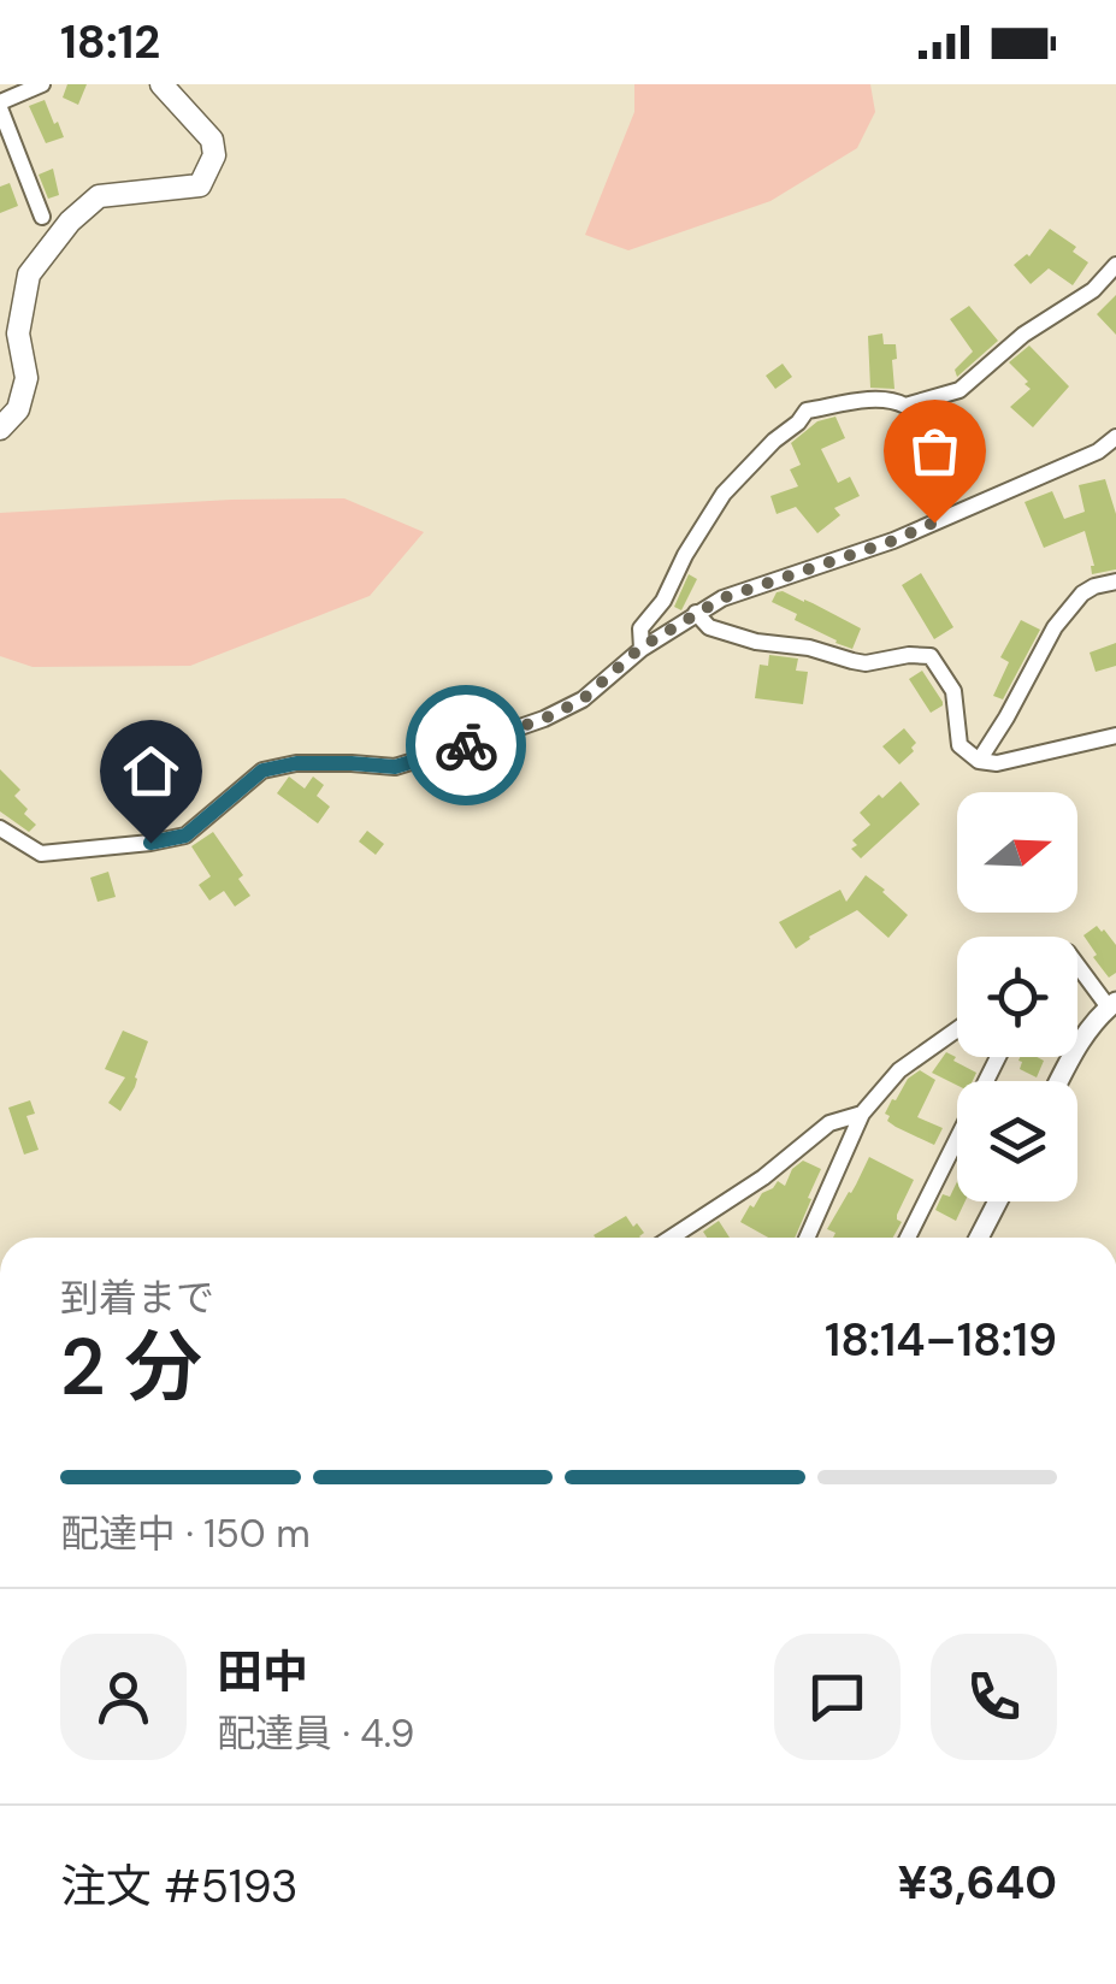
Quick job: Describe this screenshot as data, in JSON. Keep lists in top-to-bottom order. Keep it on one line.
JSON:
{"north":"right","page":{"status":"18:12","heading":["2 分","到着まで","18:14–18:19"],"panel":["田中","配達員 · 4.9","注文 #5193","¥3,640"],"bar":"配達中 · 150 m"}}
